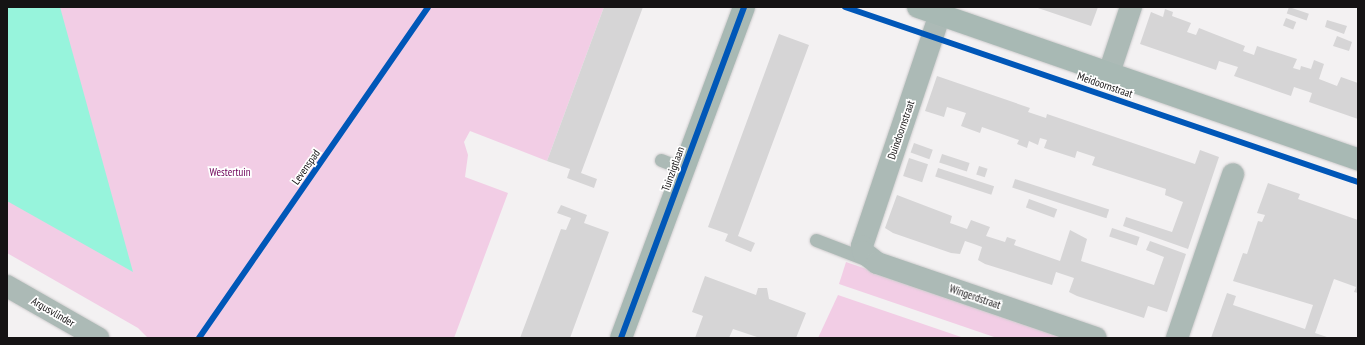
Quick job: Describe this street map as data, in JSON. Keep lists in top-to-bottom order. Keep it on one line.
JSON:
{"streets":{"street":["Meidoornstraat","Duindoornstraat","Tuinzigtlaan","Wingerdstraat","Argusvlinder"],"cycle path":["Levenspad"]},"crossings":[["Meidoornstraat","Duindoornstraat"],["Duindoornstraat","Wingerdstraat"]],"parks":["Westertuin"]}
